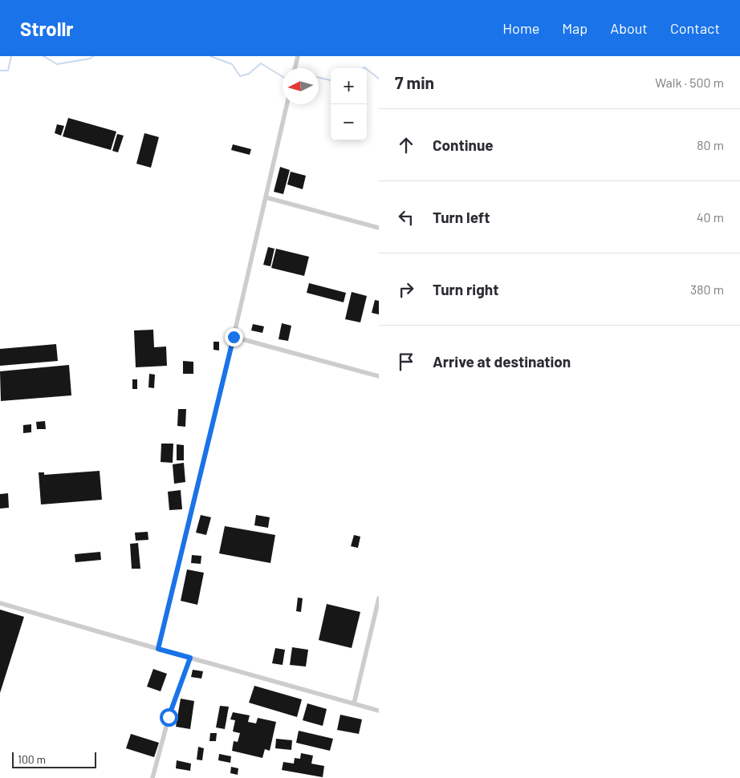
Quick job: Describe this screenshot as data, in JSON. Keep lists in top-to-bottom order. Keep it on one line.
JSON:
{"scale_bar":"100 m","north":"left","page":{"header":"Strollr","nav":["Home","Map","About","Contact"],"heading":["7 min","Walk · 500 m"],"map_buttons":["+","−"],"list":[["Continue","80 m"],["Turn left","40 m"],["Turn right","380 m"],"Arrive at destination"],"scale":"100 m"}}
